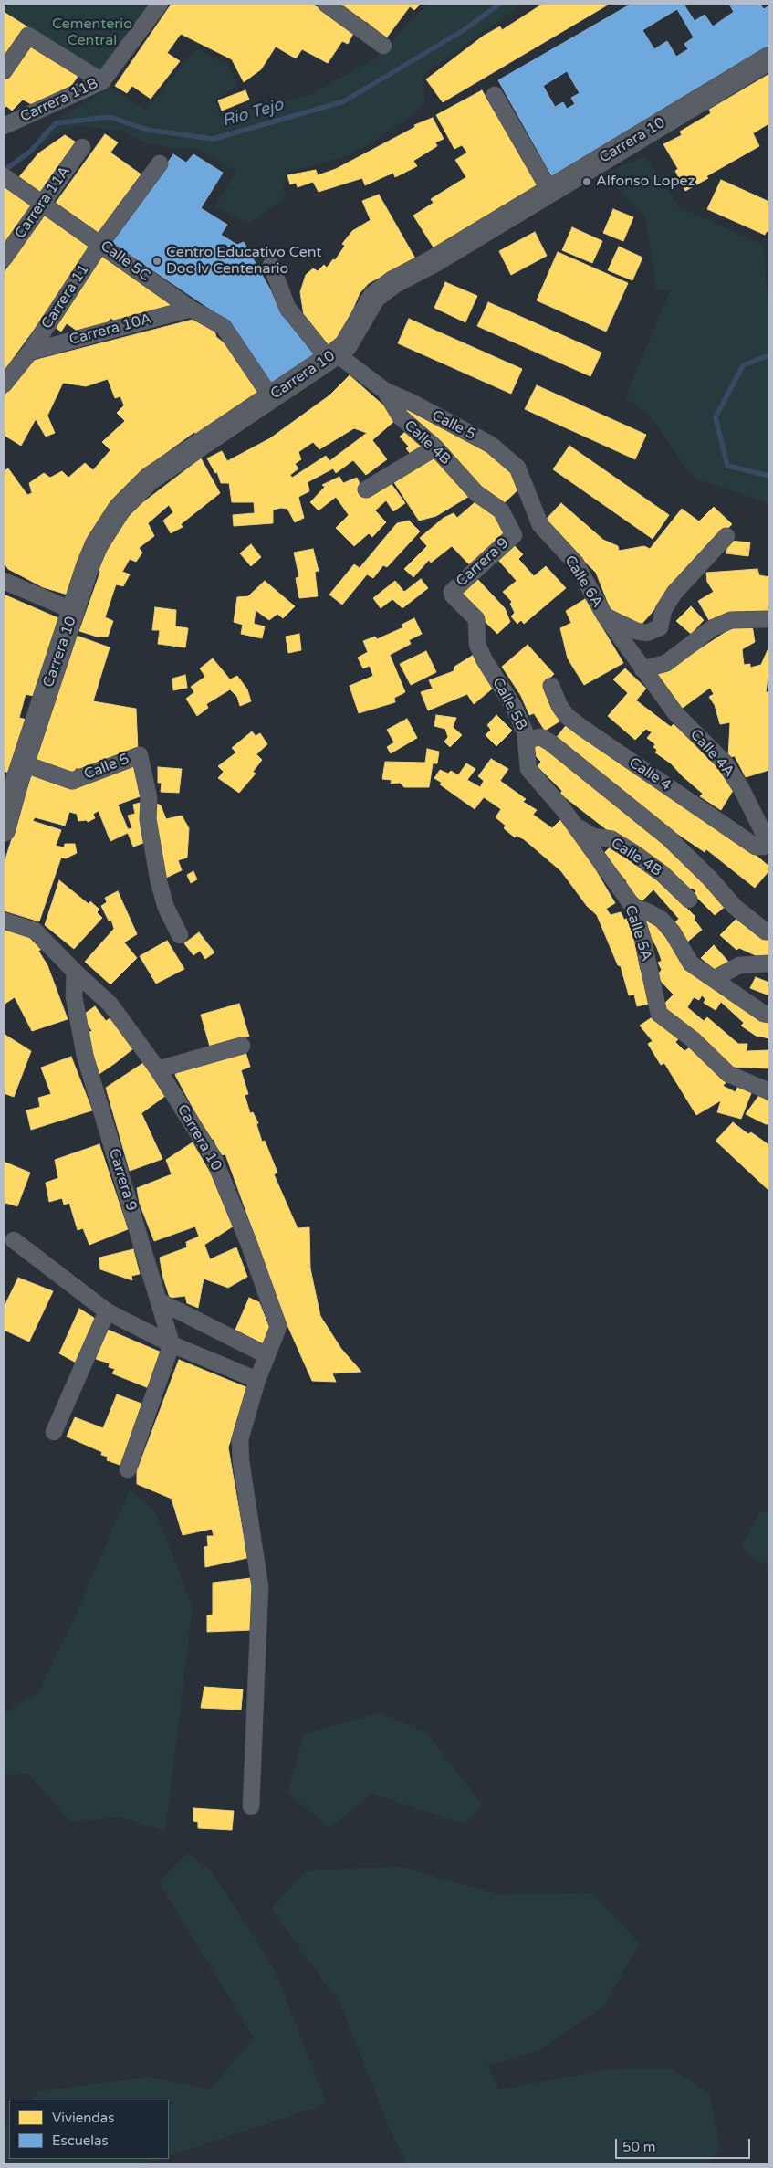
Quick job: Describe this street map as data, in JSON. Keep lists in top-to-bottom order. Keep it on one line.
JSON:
{"streets":{"street":["Carrera 11B","Carrera 10","Carrera 11A","Calle 5C","Carrera 11","Carrera 10A","Calle 5","Calle 4B","Carrera 9","Calle 6A","Calle 5B","Calle 4A","Calle 4","Calle 5A"]},"crossings":[["Carrera 10","Calle 5C"],["Carrera 10","Calle 5"],["Carrera 10","Calle 4B"],["Carrera 10","Carrera 9"],["Carrera 11A","Calle 5C"],["Calle 5C","Carrera 11"],["Calle 5C","Carrera 10A"],["Carrera 11","Carrera 10A"],["Calle 5","Calle 4B"],["Calle 5","Calle 6A"],["Calle 4B","Carrera 9"],["Calle 4B","Calle 5B"],["Carrera 9","Calle 5B"],["Calle 6A","Calle 4A"],["Calle 5B","Calle 5A"],["Calle 4A","Calle 4"]],"water":["Rio Tejo"],"parks":["Cementerio Central"],"places":["Alfonso Lopez","Centro Educativo Cent Doc Iv Centenario"],"legend":["Viviendas","Escuelas"],"scale_bar":"50 m"}
